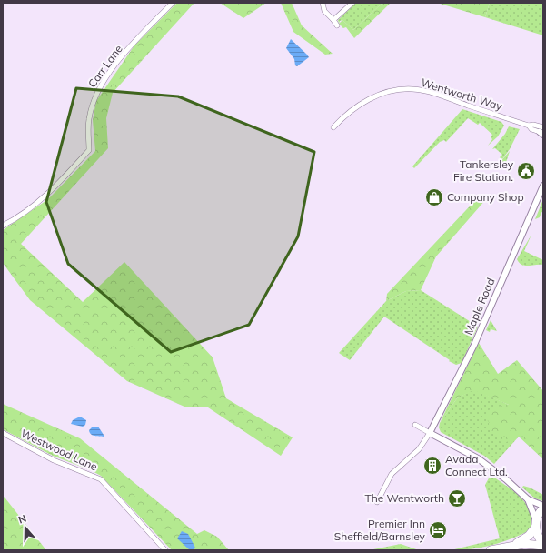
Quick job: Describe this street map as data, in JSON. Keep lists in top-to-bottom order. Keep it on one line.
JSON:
{"streets":{"street":["Carr Lane","Wentworth Way","Maple Road","Westwood Lane"]},"places":{"public building":["Tankersley Fire Station."],"shop":["Company Shop"],"building":["Avada Connect Ltd."],"bar":["The Wentworth"],"hotel":["Premier Inn Sheffield/Barnsley"]},"north":"top"}
